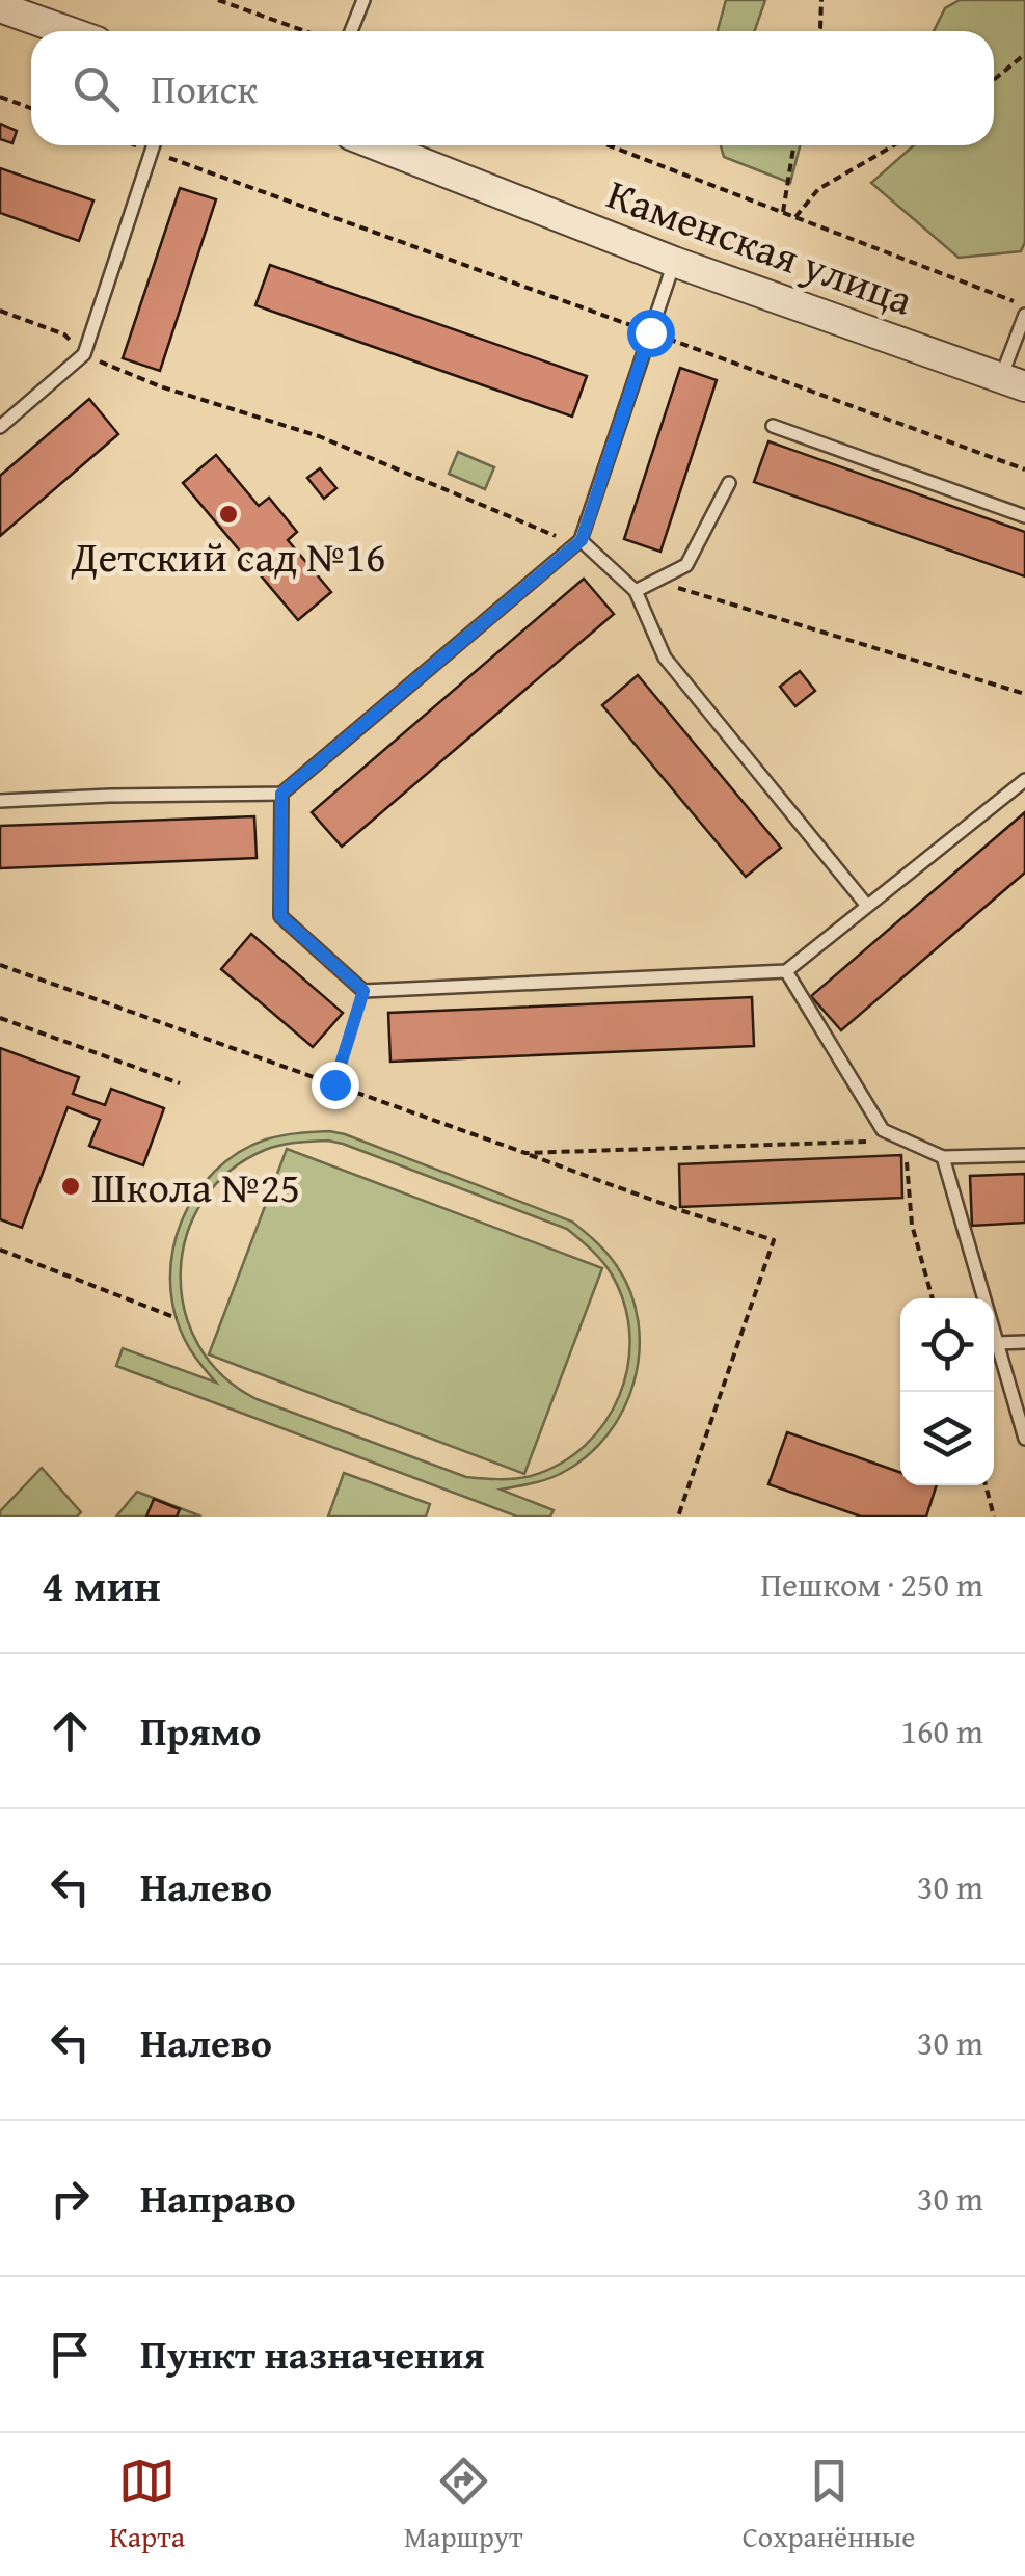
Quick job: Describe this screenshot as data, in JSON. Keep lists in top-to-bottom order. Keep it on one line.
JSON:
{"streets":{"street":["Каменская улица"]},"places":["Детский сад №16","Школа №25"],"page":{"search":"Поиск","heading":["4 мин","Пешком · 250 m"],"list":[["Прямо","160 m"],["Налево","30 m"],["Налево","30 m"],["Направо","30 m"],"Пункт назначения"],"nav":["Карта","Маршрут","Сохранённые"]}}
